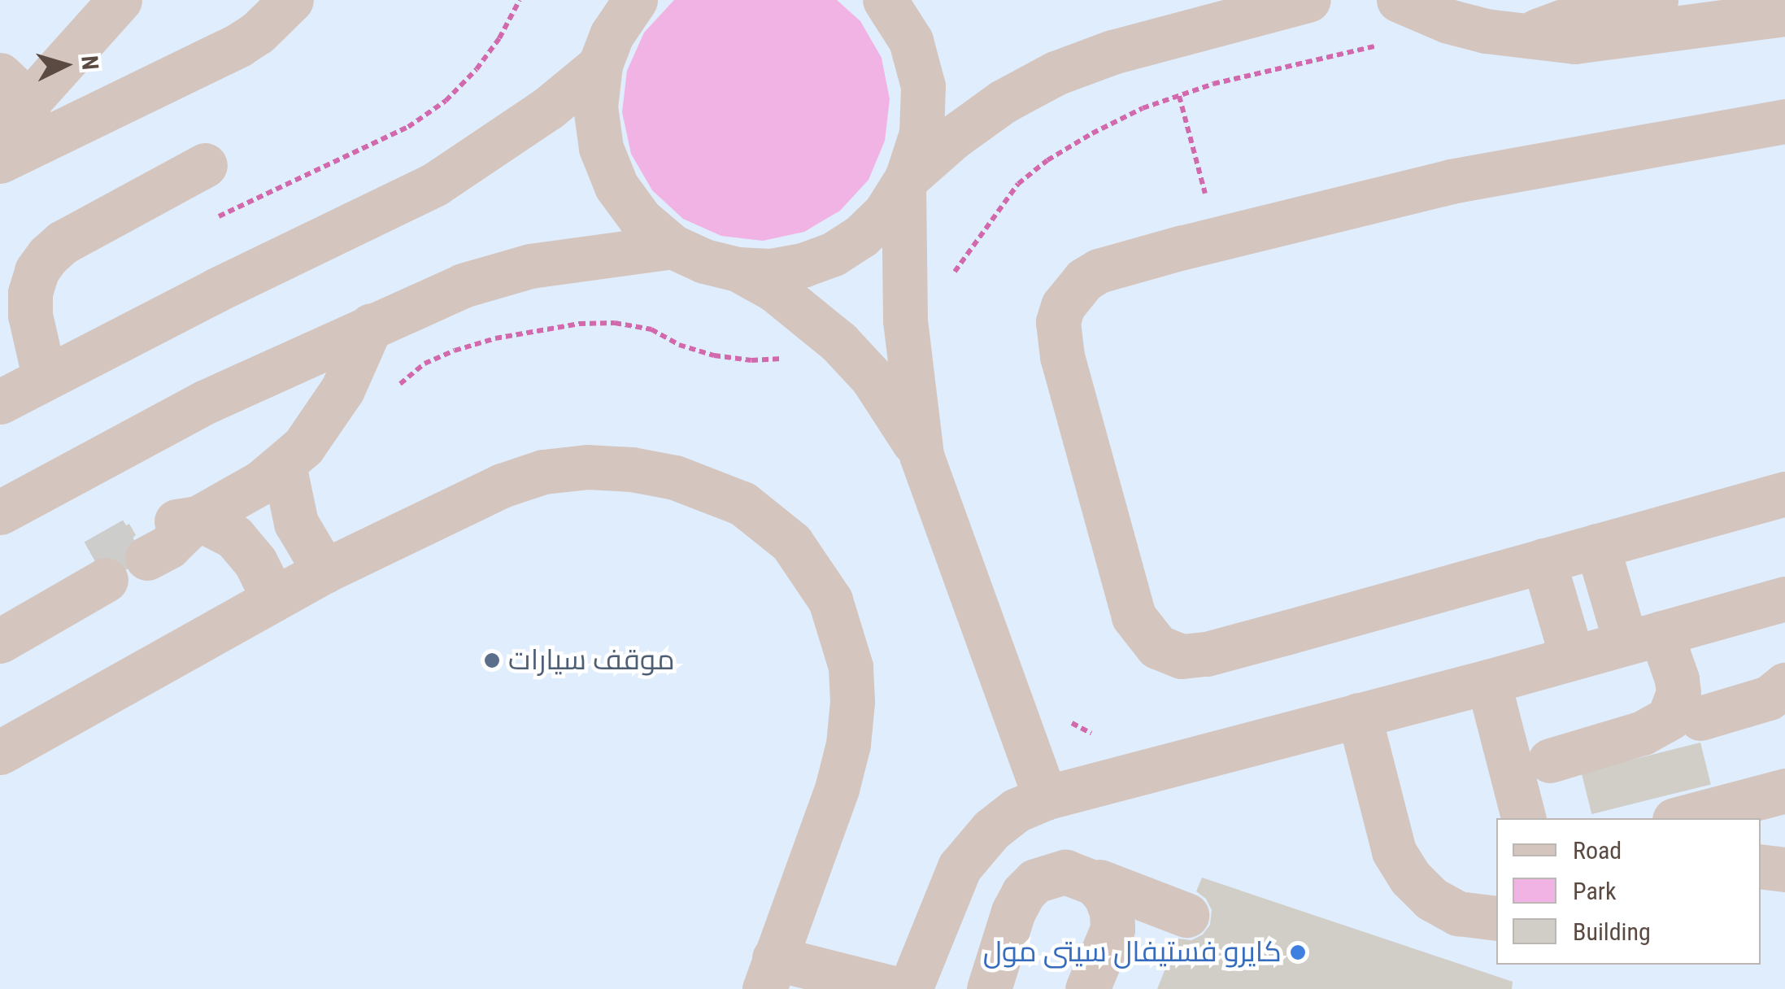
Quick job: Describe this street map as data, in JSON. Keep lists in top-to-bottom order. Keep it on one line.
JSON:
{"places":["موقف سيارات","كايرو فستيفال سيتى مول"],"legend":["Road","Park","Building"],"north":"right"}
